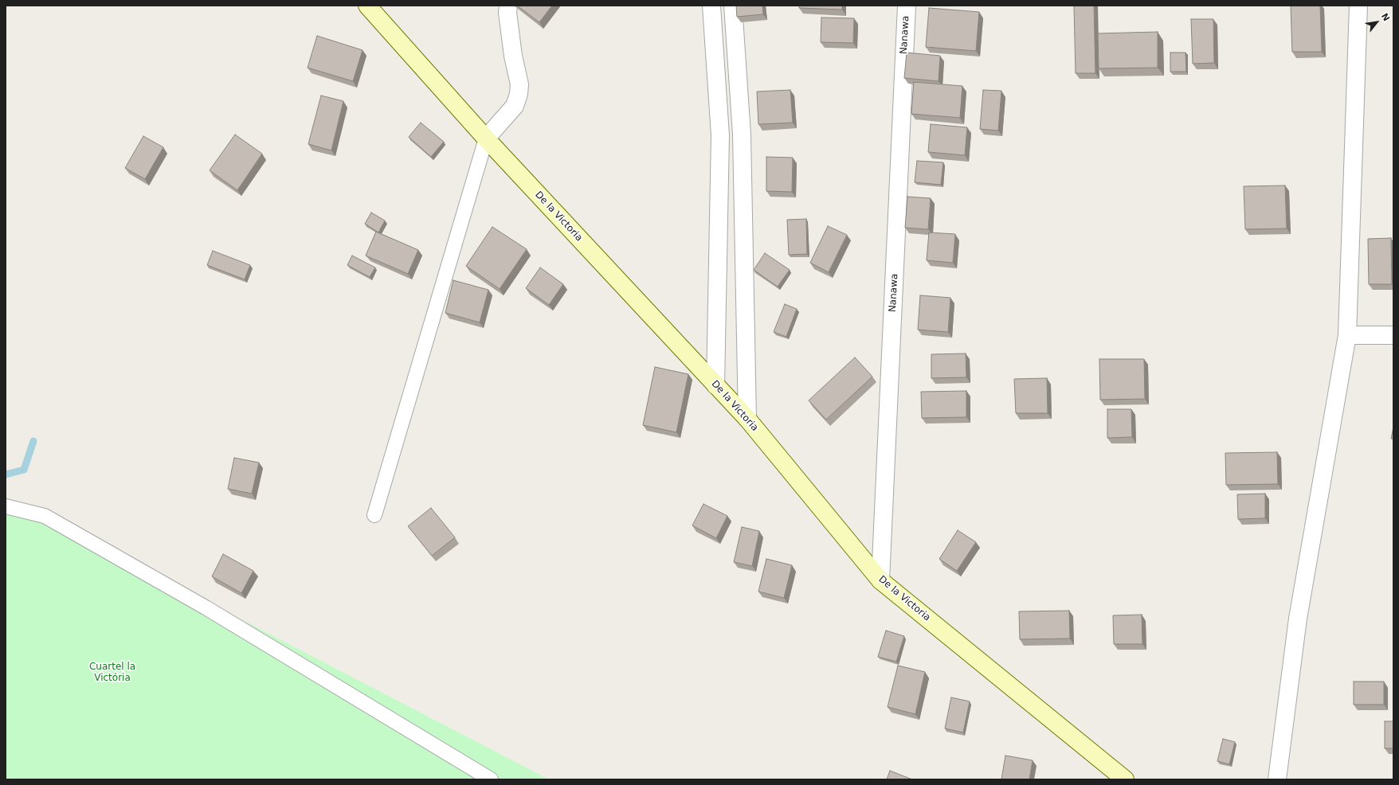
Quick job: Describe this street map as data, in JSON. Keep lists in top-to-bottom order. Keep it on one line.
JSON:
{"streets":{"main road":["De la Victoria"],"street":["Nanawa"]},"crossings":[["Nanawa","De la Victoria"]],"parks":["Cuartel la Victória"],"north":"top right"}
